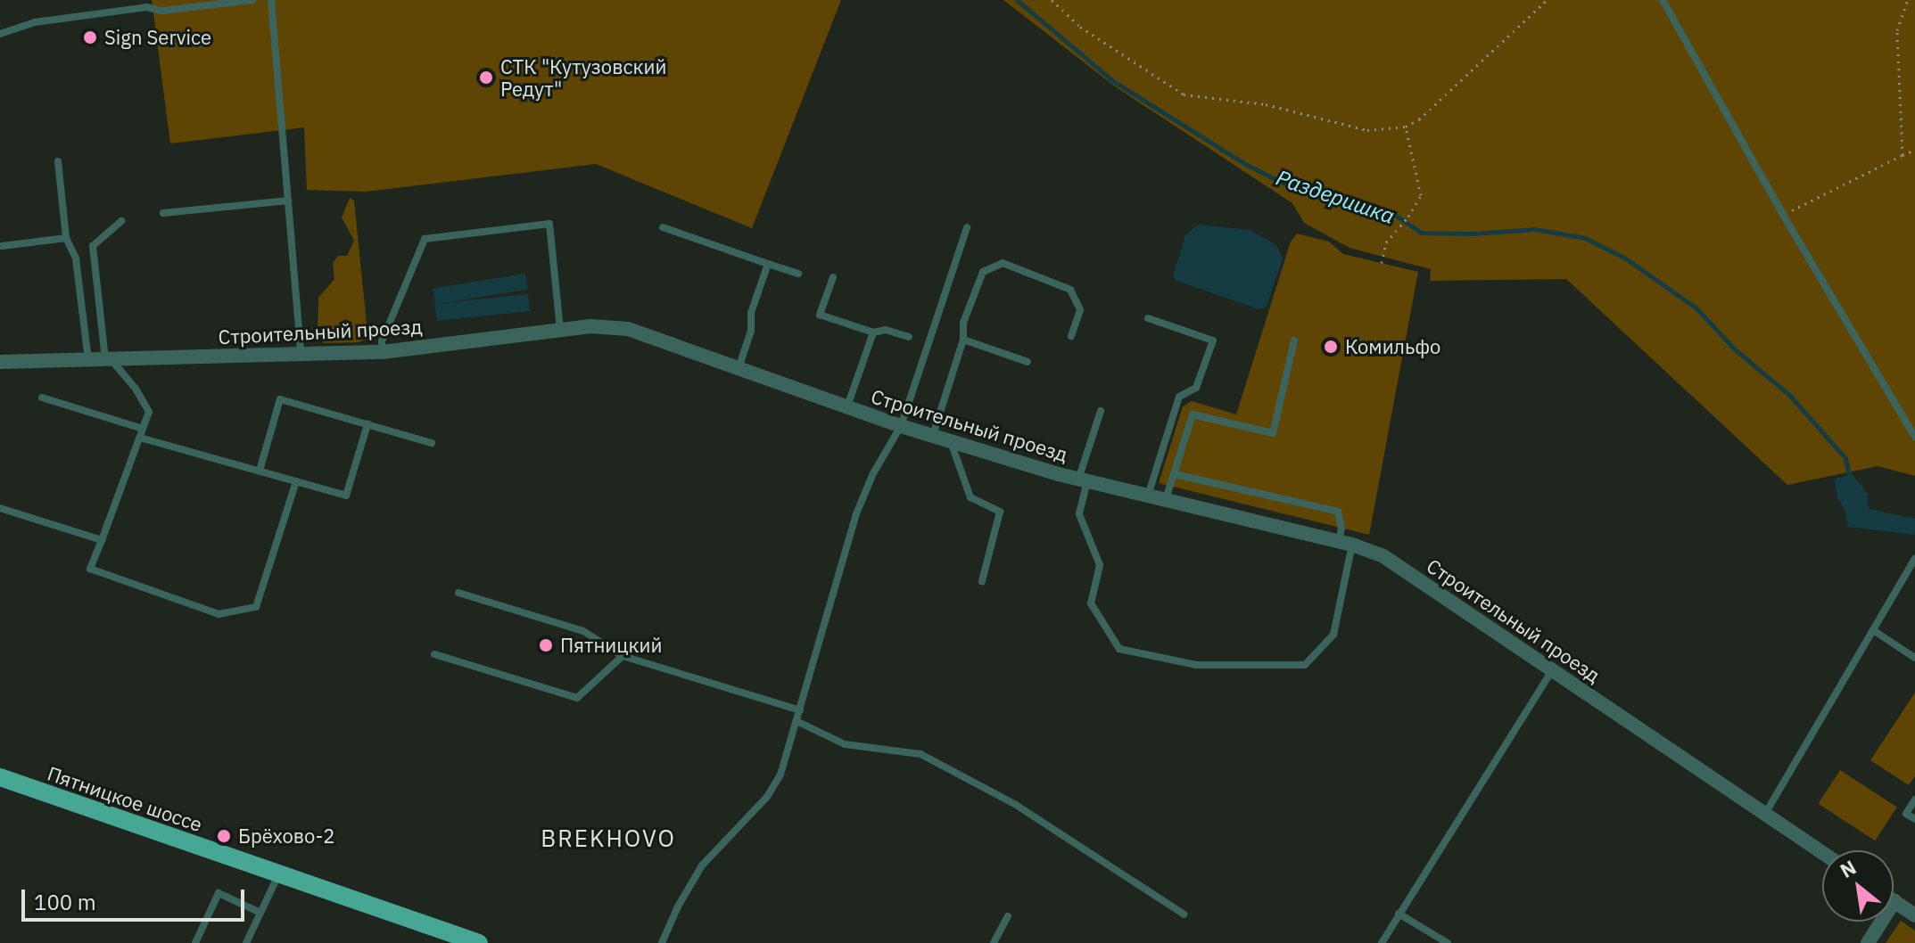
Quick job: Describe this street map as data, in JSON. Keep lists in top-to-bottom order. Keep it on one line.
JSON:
{"streets":{"main road":["Пятницкое шоссе"],"street":["Строительный проезд"]},"districts":["BREKHOVO"],"water":["Раздеришка"],"places":["Sign Service","СТК \"Кутузовский Редут\"","Комильфо","Пятницкий","Брёхово-2"],"scale_bar":"100 m","north":"top left"}
